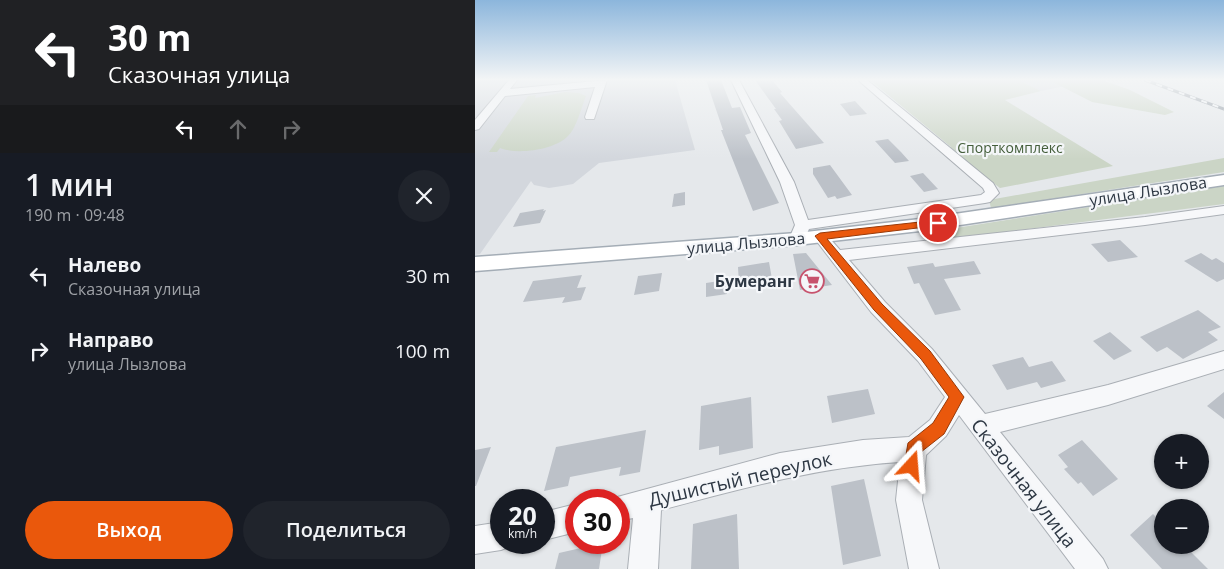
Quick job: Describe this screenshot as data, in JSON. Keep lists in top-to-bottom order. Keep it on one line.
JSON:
{"streets":{"main road":["улица Лызлова"],"street":["Душистый переулок","Сказочная улица"]},"crossings":[["улица Лызлова","Сказочная улица"]],"parks":["Спорткомплекс"],"places":{"supermarket":["Бумеранг"]},"page":{"turn":["30 m","Сказочная улица"],"heading":["1 мин","190 m · 09:48"],"list":[{"name":"Налево","note":"Сказочная улица","value":"30 m"},{"name":"Направо","note":"улица Лызлова","value":"100 m"}],"map_buttons":["+","−"],"speed":"20 km/h","limit":"30","buttons":["Выход","Поделиться"]}}
